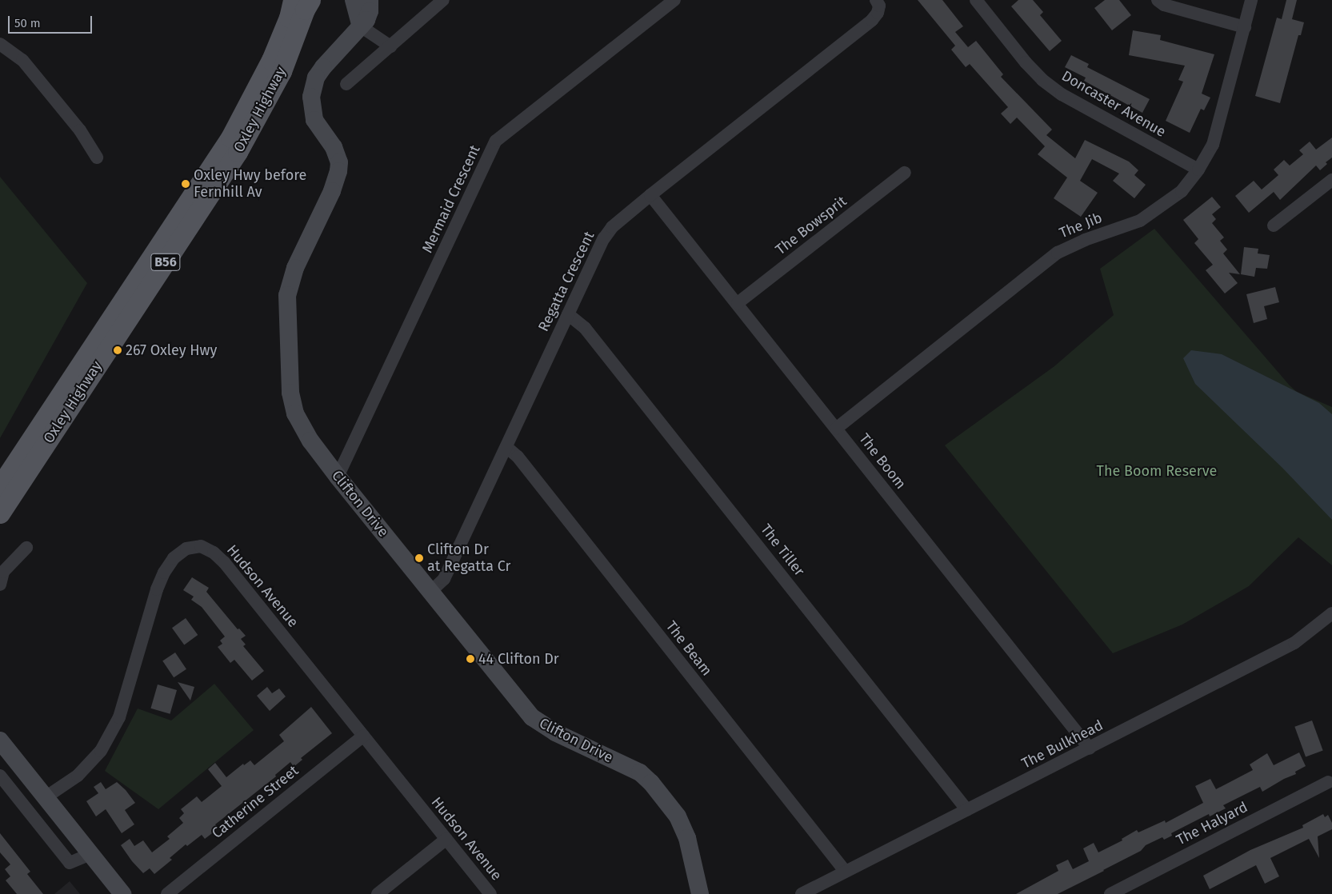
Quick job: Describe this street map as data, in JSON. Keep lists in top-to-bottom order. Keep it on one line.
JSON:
{"streets":{"main road":["Oxley Highway","B56"],"street":["Doncaster Avenue","Mermaid Crescent","The Bowsprit","The Jib","Regatta Crescent","The Boom","Clifton Drive","The Tiller","Hudson Avenue","The Beam","The Bulkhead","Catherine Street","The Halyard"]},"crossings":[["Doncaster Avenue","The Jib"],["Mermaid Crescent","Clifton Drive"],["The Bowsprit","The Boom"],["The Jib","The Boom"],["Regatta Crescent","The Boom"],["Regatta Crescent","Clifton Drive"],["Regatta Crescent","The Tiller"],["Regatta Crescent","The Beam"],["The Boom","The Bulkhead"],["The Tiller","The Bulkhead"],["Hudson Avenue","Catherine Street"],["The Beam","The Bulkhead"]],"parks":["The Boom Reserve"],"places":["Oxley Hwy before Fernhill Av","267 Oxley Hwy","Clifton Dr at Regatta Cr","44 Clifton Dr"],"scale_bar":"50 m"}
